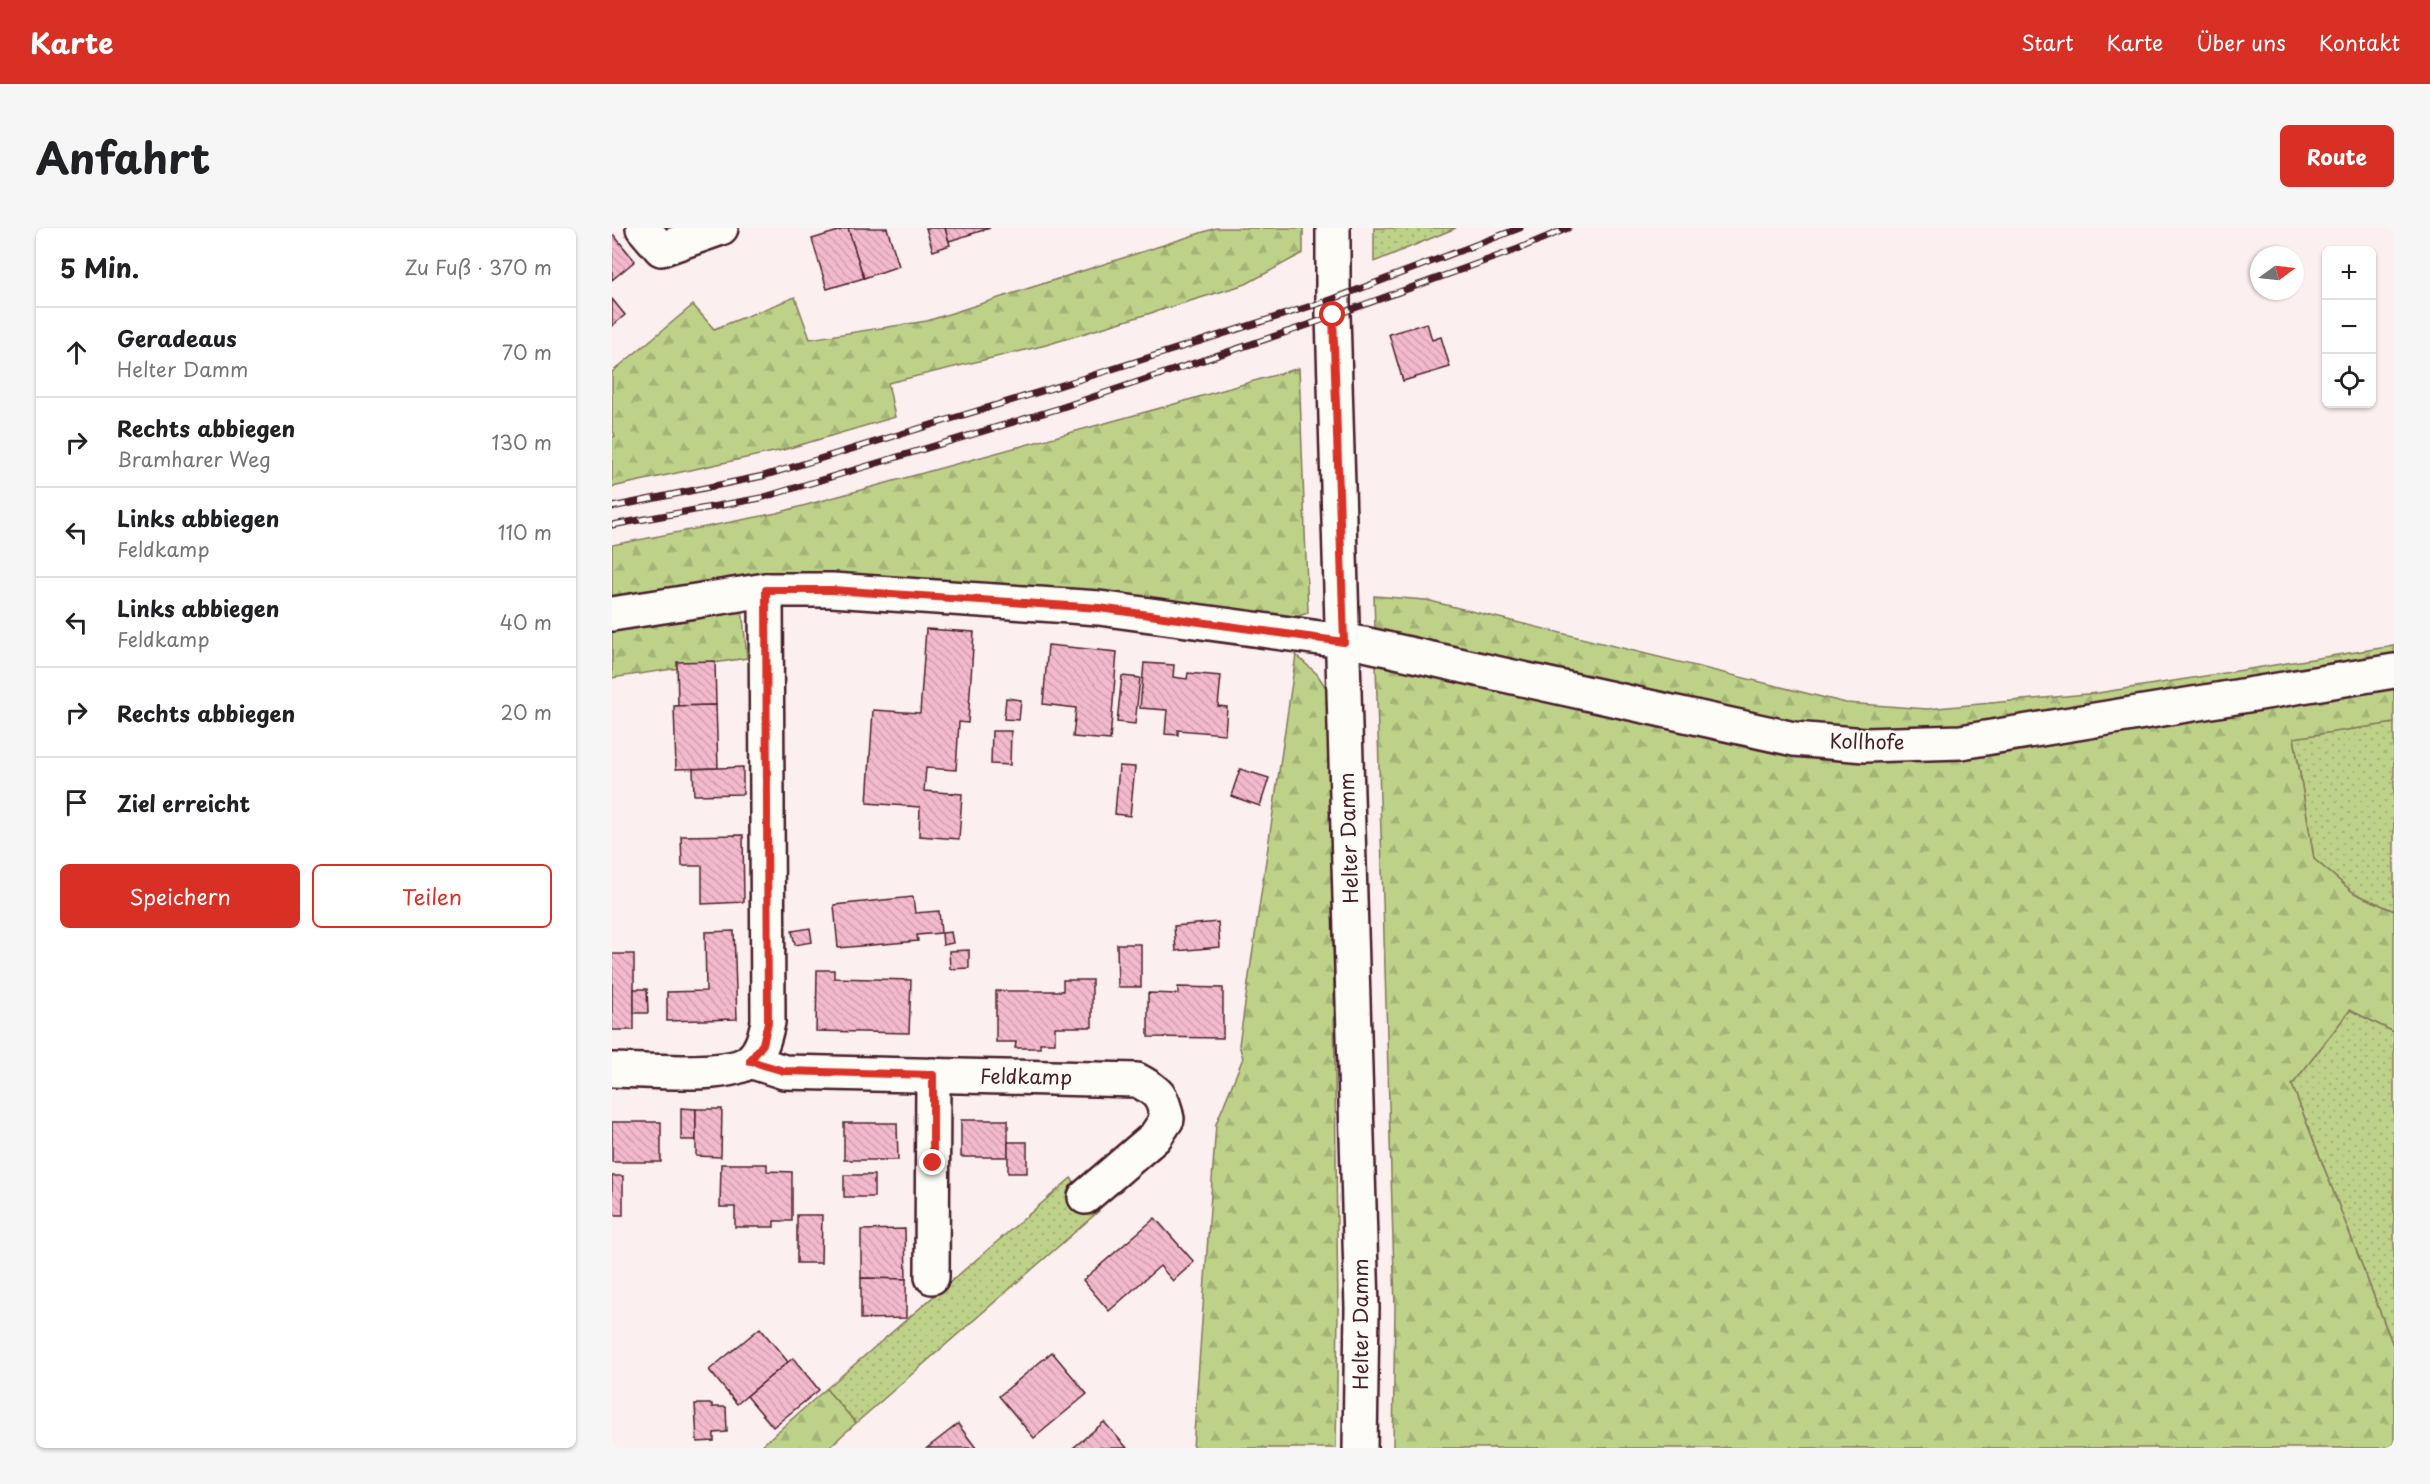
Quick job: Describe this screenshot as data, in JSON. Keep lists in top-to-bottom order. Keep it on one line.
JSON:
{"streets":{"street":["Kollhofe","Helter Damm","Feldkamp"]},"crossings":[["Kollhofe","Helter Damm"]],"north":"right","page":{"header":"Karte","nav":["Start","Karte","Über uns","Kontakt"],"title":"Anfahrt","buttons":["Route",["Speichern","Teilen"]],"heading":["5 Min.","Zu Fuß · 370 m"],"map_buttons":["+","−"],"list":[["Geradeaus","Helter Damm","70 m"],["Rechts abbiegen","Bramharer Weg","130 m"],["Links abbiegen","Feldkamp","110 m"],["Links abbiegen","Feldkamp","40 m"],["Rechts abbiegen","20 m"],"Ziel erreicht"]}}
